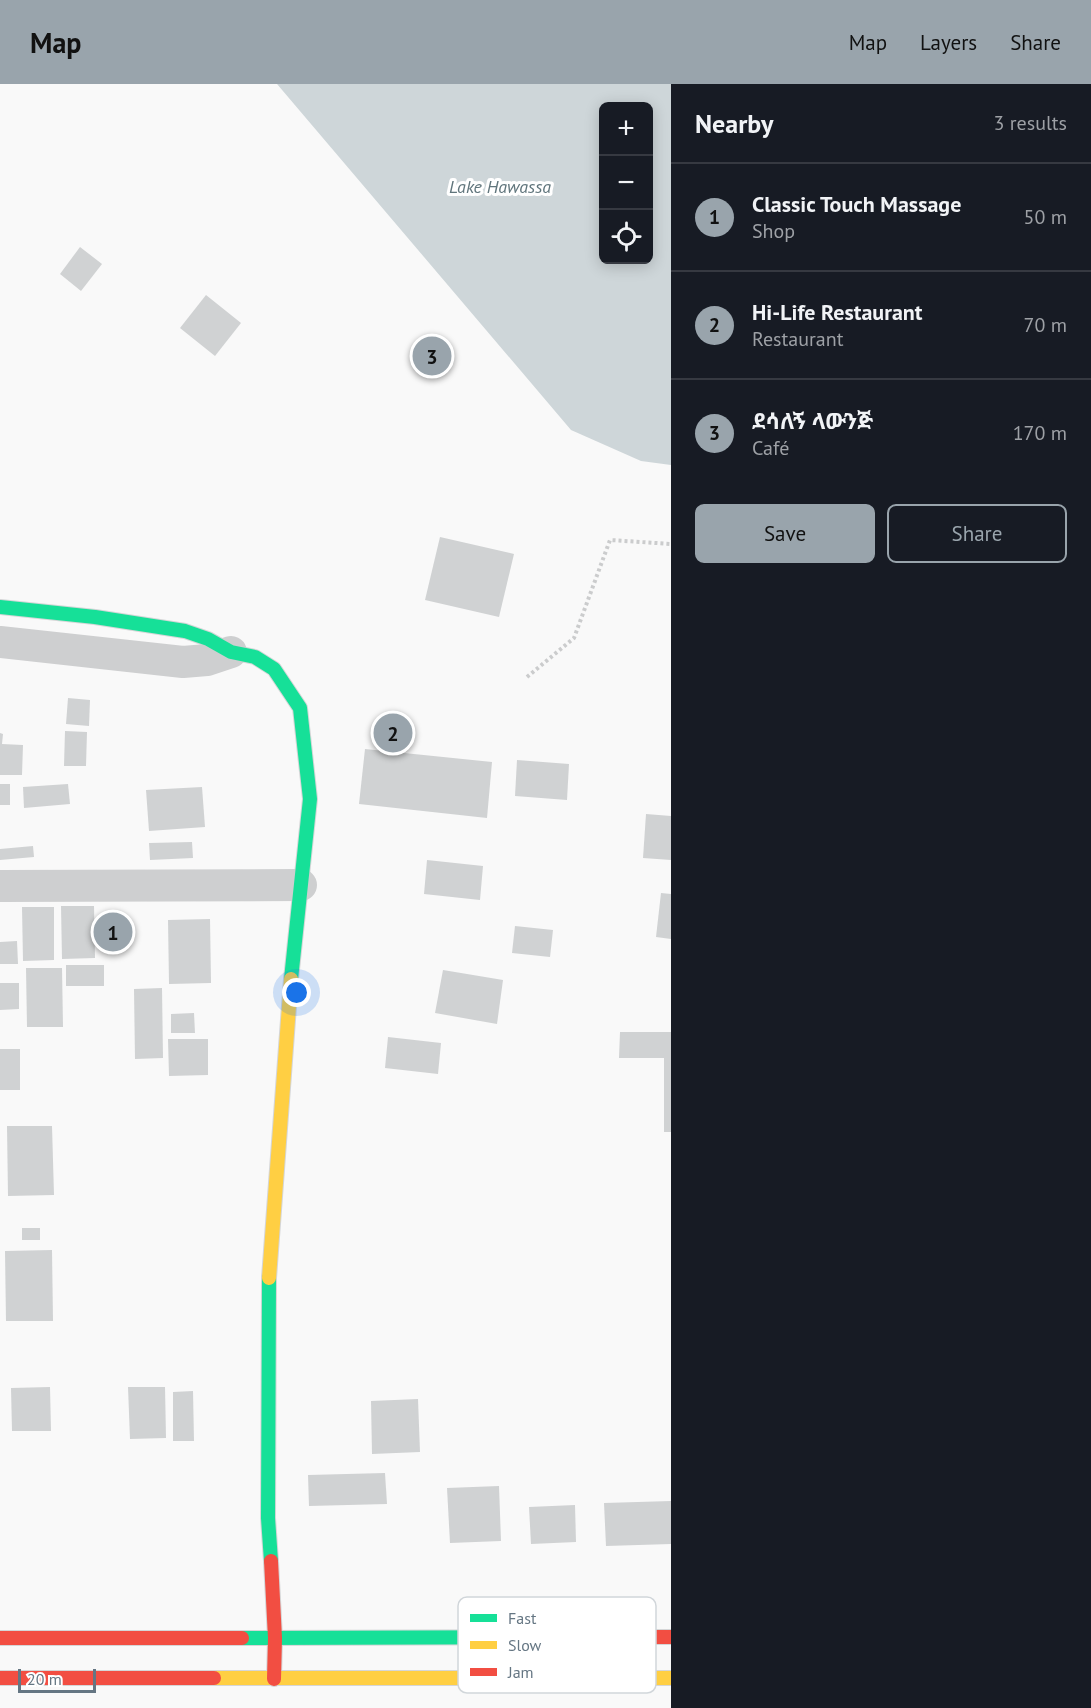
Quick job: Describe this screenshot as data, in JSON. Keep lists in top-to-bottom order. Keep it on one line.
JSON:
{"water":["Lake Hawassa"],"legend":["Fast","Slow","Jam"],"scale_bar":"20 m","page":{"header":"Map","nav":["Map","Layers","Share"],"heading":["Nearby","3 results"],"map_buttons":["+","−"],"list":[{"mark":"1","name":"Classic Touch Massage","note":"Shop","value":"50 m"},{"mark":"2","name":"Hi-Life Restaurant","note":"Restaurant","value":"70 m"},{"mark":"3","name":"ደሳለኝ ላውንጅ","note":"Café","value":"170 m"}],"pins":["3","2","1"],"buttons":["Save","Share"],"scale":"20 m"}}
